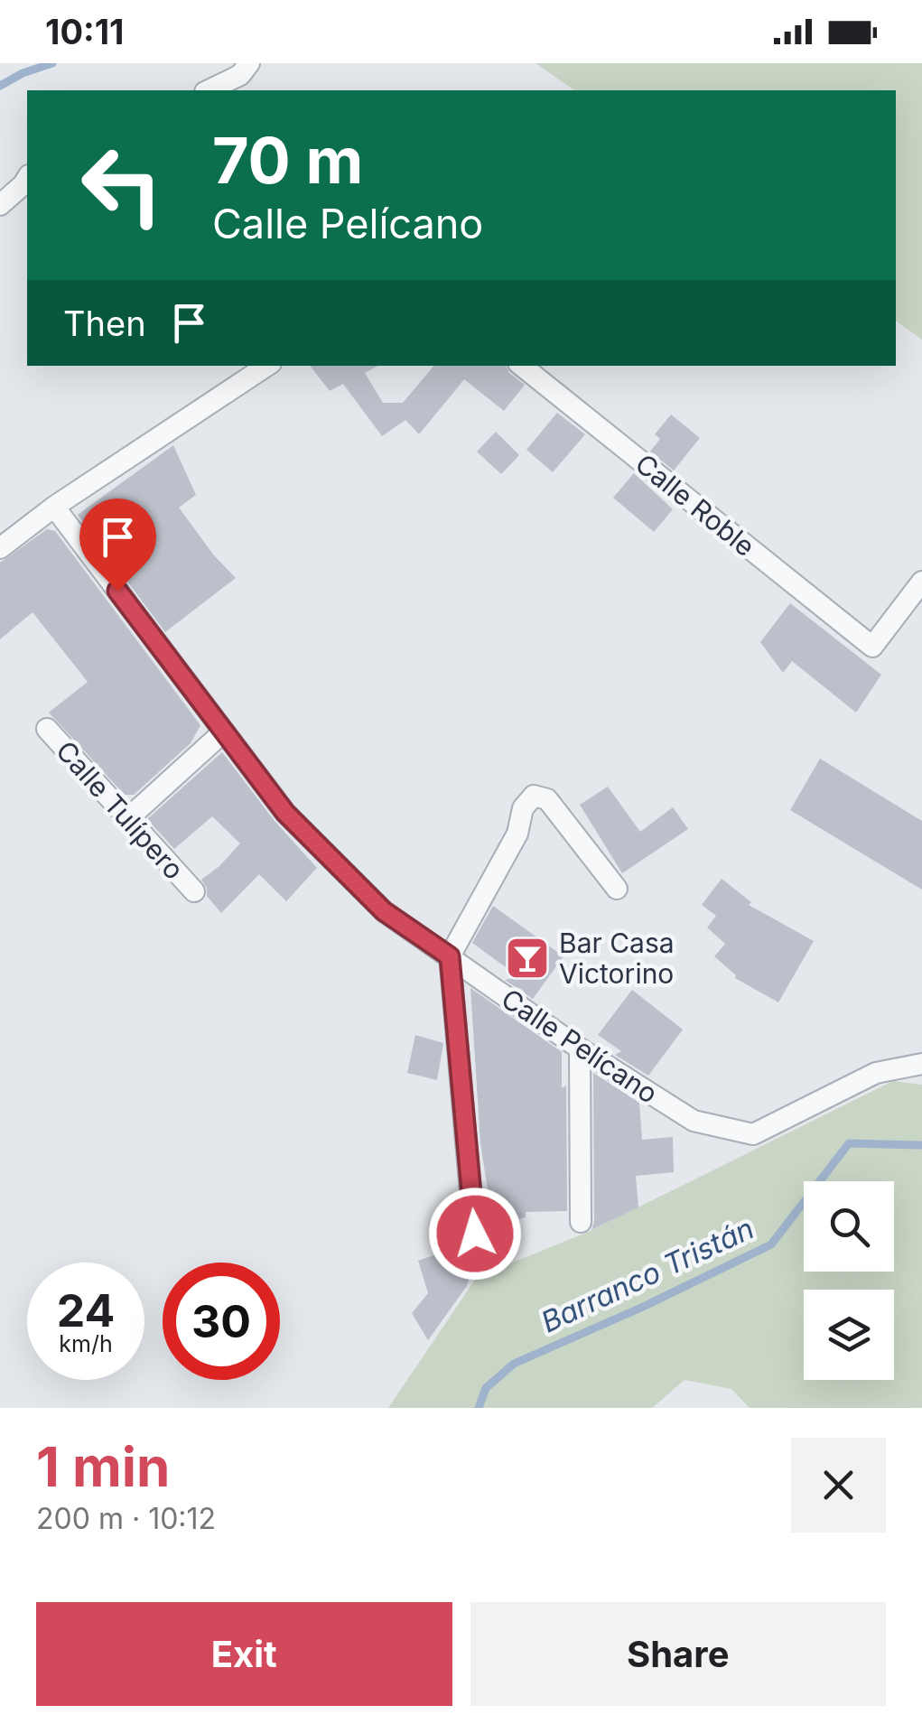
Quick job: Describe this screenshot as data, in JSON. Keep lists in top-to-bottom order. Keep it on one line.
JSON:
{"streets":{"street":["Calle Roble","Calle Tulípero","Calle Pelícano"]},"water":["Barranco Tristán"],"places":{"bar":["Bar Casa Victorino"]},"page":{"status":"10:11","turn":["70 m","Calle Pelícano"],"then":"Then","speed":"24 km/h","limit":"30","heading":["1 min","200 m · 10:12"],"buttons":["Exit","Share"]}}
